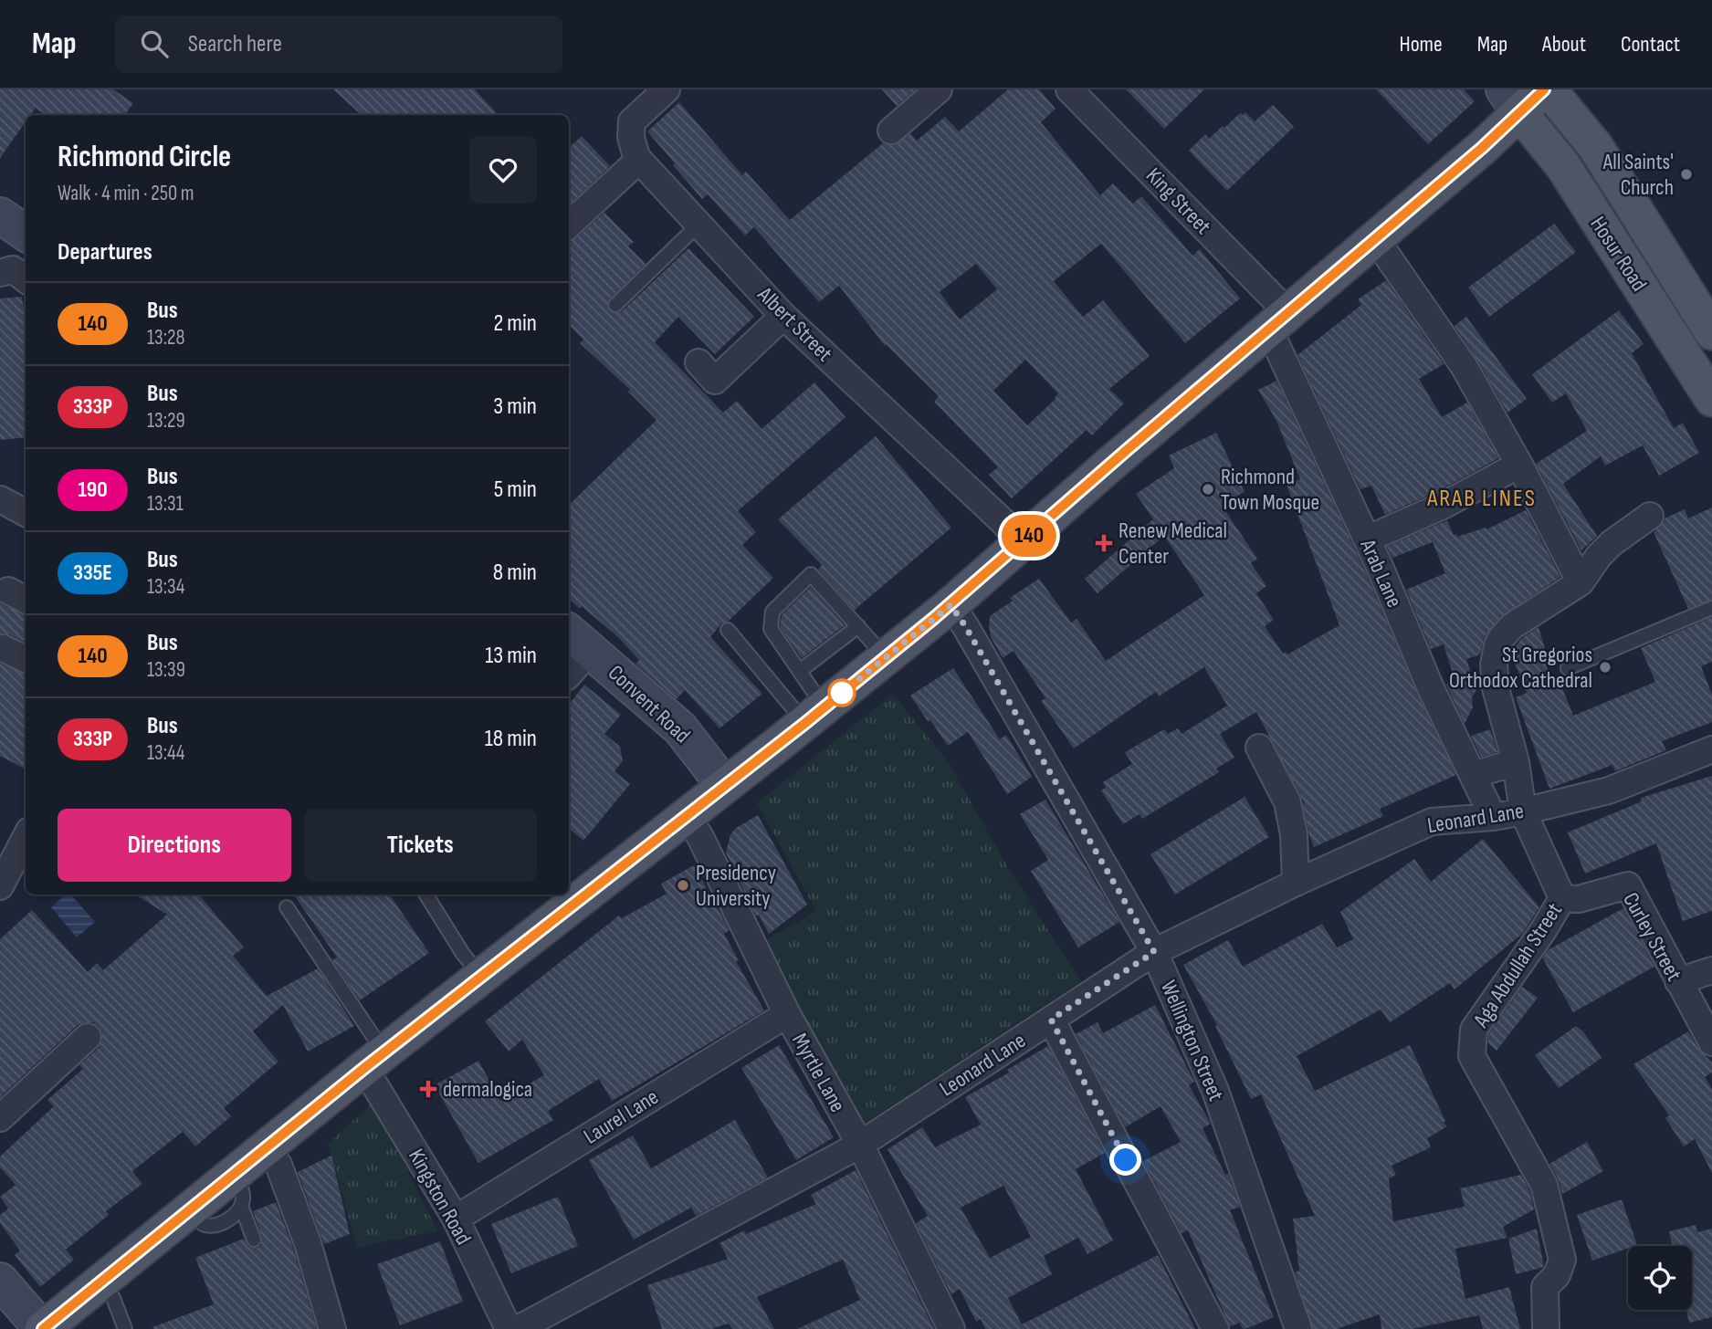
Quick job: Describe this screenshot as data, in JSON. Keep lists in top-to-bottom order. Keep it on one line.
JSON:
{"streets":{"main road":["Hosur Road"],"street":["King Street","Albert Street","Arab Lane","Convent Road","Leonard Lane","Curley Street","Aga Abdullah Street","Wellington Street","Myrtle Lane","Laurel Lane","Kingston Road"]},"crossings":[["King Street","Arab Lane"],["Arab Lane","Leonard Lane"],["Leonard Lane","Aga Abdullah Street"],["Leonard Lane","Wellington Street"],["Leonard Lane","Myrtle Lane"],["Curley Street","Aga Abdullah Street"],["Myrtle Lane","Laurel Lane"],["Laurel Lane","Kingston Road"]],"districts":["ARAB LINES"],"places":{"other":["All Saints' Church","Richmond Town Mosque","St Gregorios Orthodox Cathedral","Presidency University"],"health":["Renew Medical Center","dermalogica"]},"lines":["bus line 140"],"page":{"header":"Map","search":"Search here","nav":["Home","Map","About","Contact"],"on_map":"140","heading":[["Richmond Circle","Walk · 4 min · 250 m"],"Departures"],"list":[{"mark":"140","name":"Bus","note":"13:28","value":"2 min"},{"mark":"333P","name":"Bus","note":"13:29","value":"3 min"},{"mark":"190","name":"Bus","note":"13:31","value":"5 min"},{"mark":"335E","name":"Bus","note":"13:34","value":"8 min"},{"mark":"140","name":"Bus","note":"13:39","value":"13 min"},{"mark":"333P","name":"Bus","note":"13:44","value":"18 min"}],"buttons":["Directions","Tickets"]}}
